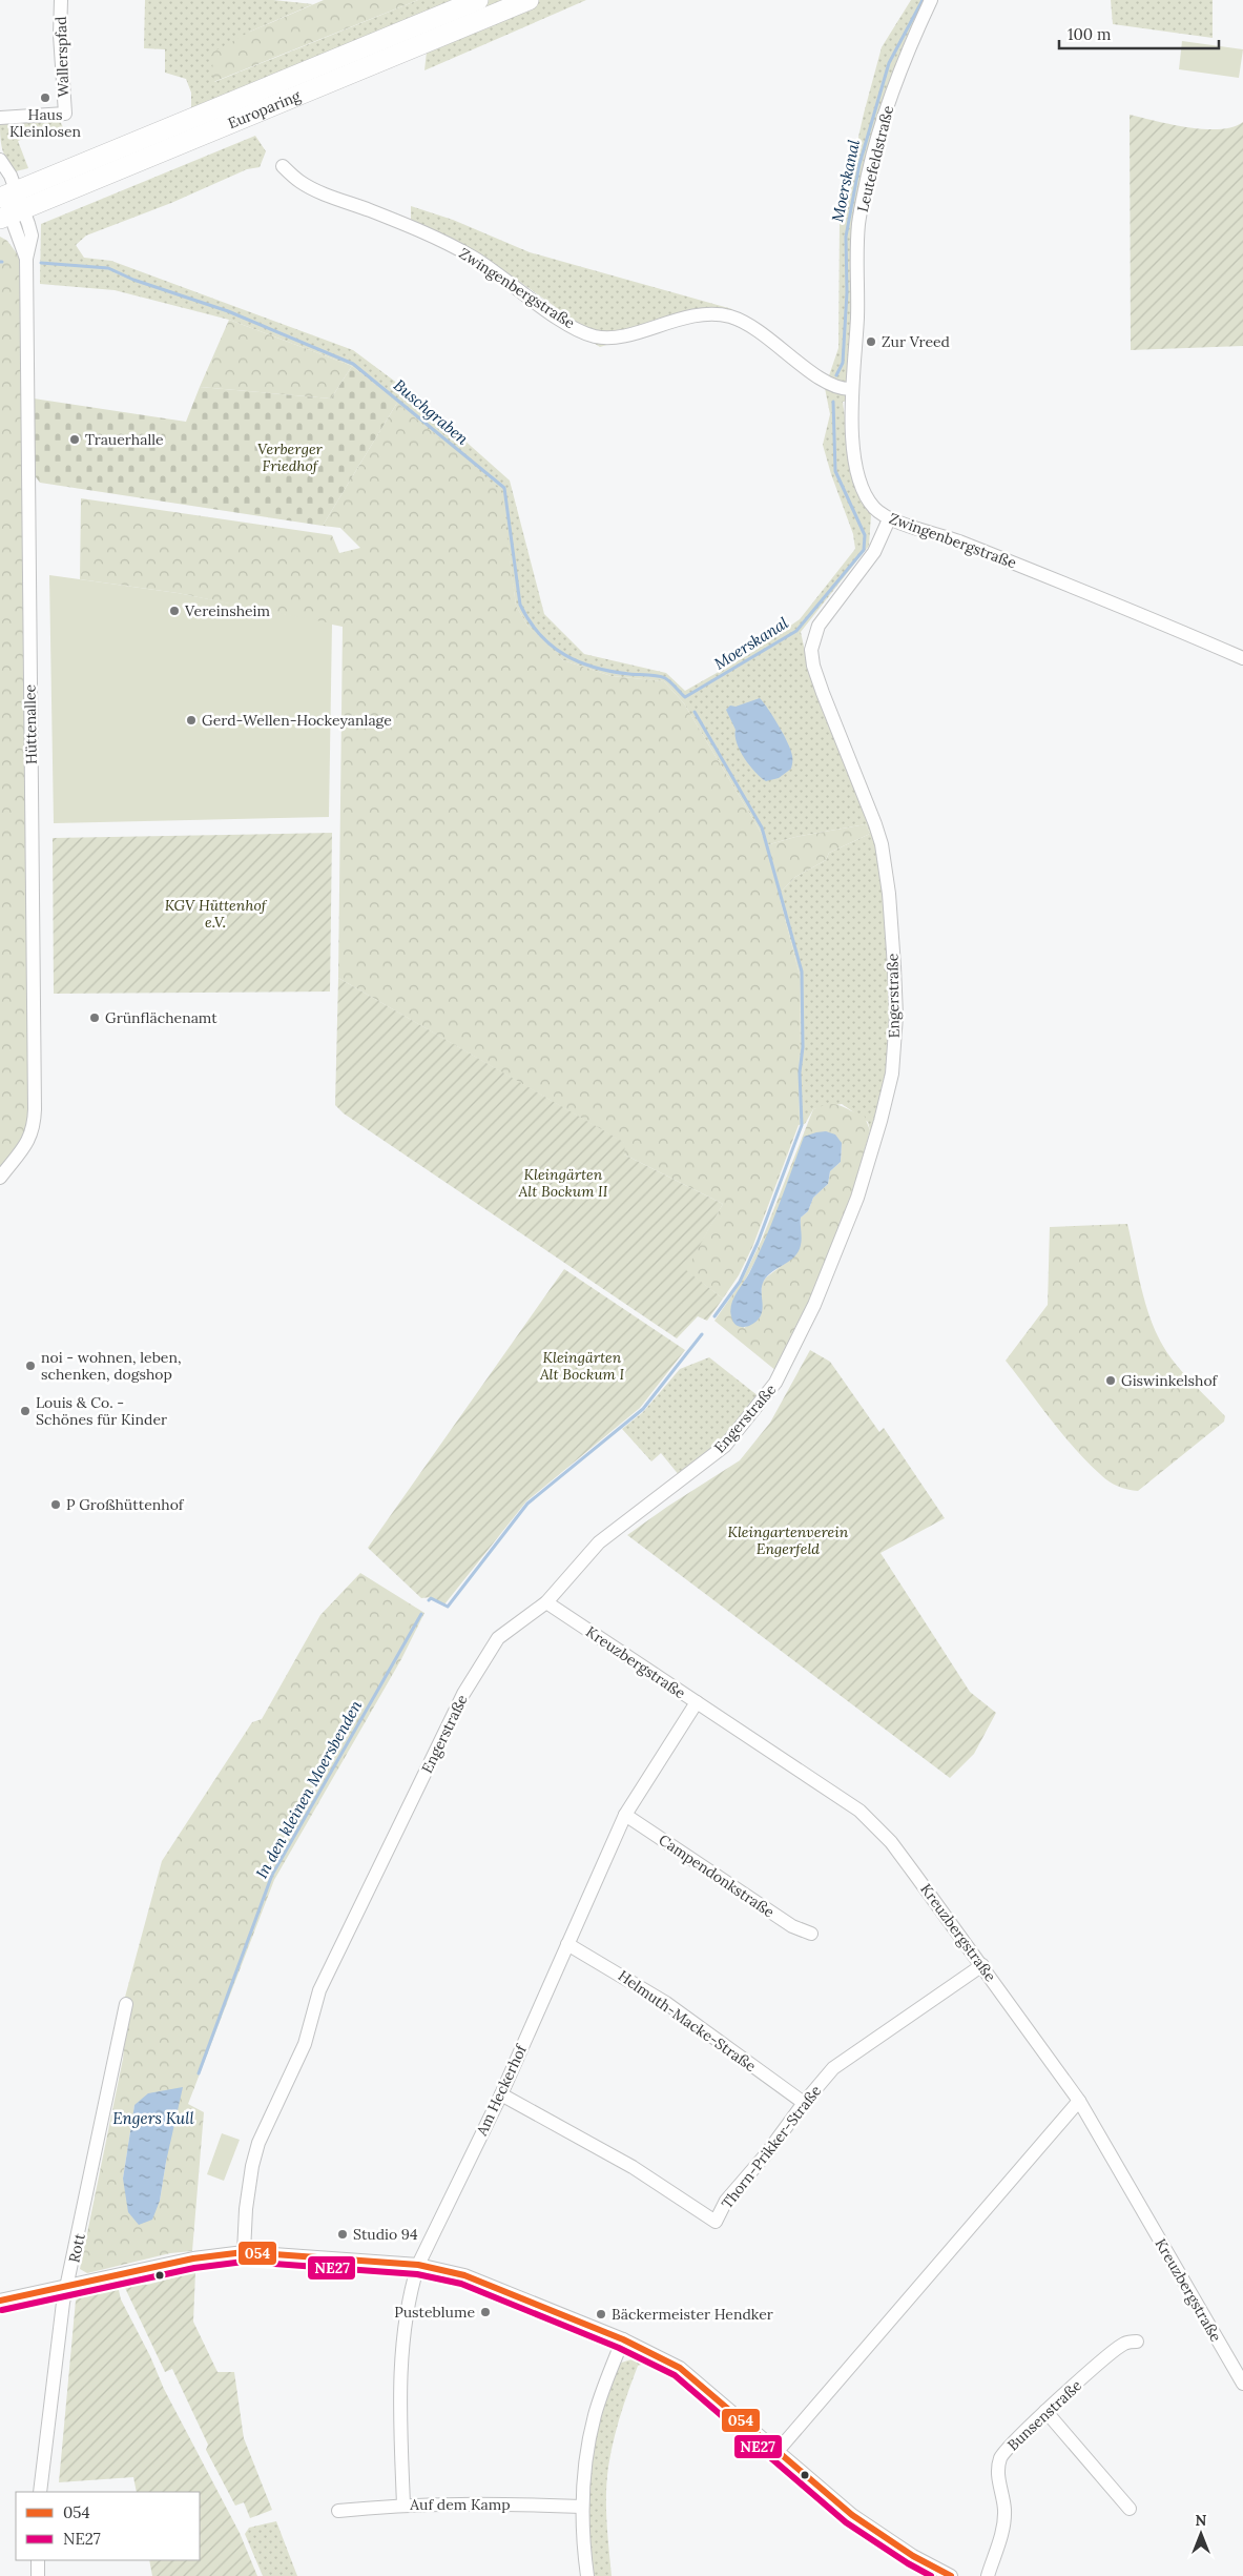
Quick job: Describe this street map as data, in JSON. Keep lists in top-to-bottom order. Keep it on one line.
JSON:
{"streets":{"main road":["Europaring"],"street":["Wallerspfad","Leutefeldstraße","Zwingenbergstraße","Hüttenallee","Engerstraße","Kreuzbergstraße","Campendonkstraße","Helmuth-Macke-Straße","Am Heckerhof","Thorn-Prikker-Straße","Rott","Bunsenstraße","Auf dem Kamp"]},"crossings":[["Europaring","Hüttenallee"],["Leutefeldstraße","Zwingenbergstraße"],["Zwingenbergstraße","Engerstraße"],["Engerstraße","Kreuzbergstraße"],["Kreuzbergstraße","Am Heckerhof"],["Kreuzbergstraße","Thorn-Prikker-Straße"],["Campendonkstraße","Am Heckerhof"],["Helmuth-Macke-Straße","Am Heckerhof"],["Helmuth-Macke-Straße","Thorn-Prikker-Straße"],["Am Heckerhof","Thorn-Prikker-Straße"],["Am Heckerhof","Auf dem Kamp"]],"water":["Moerskanal","Buschgraben","In den kleinen Moersbenden","Engers Kull"],"parks":["Verberger Friedhof","KGV Hüttenhof e.V.","Kleingärten Alt Bockum II","Kleingärten Alt Bockum I","Kleingartenverein Engerfeld"],"places":["Haus Kleinlosen","Zur Vreed","Trauerhalle","Vereinsheim","Gerd-Wellen-Hockeyanlage","Grünflächenamt","noi - wohnen, leben, schenken, dogshop","Giswinkelshof","Louis & Co. - Schönes für Kinder","P Großhüttenhof","Studio 94","Pusteblume","Bäckermeister Hendker"],"lines":["transit line 054","transit line NE27"],"legend":["054","NE27"],"scale_bar":"100 m","north":"top"}
